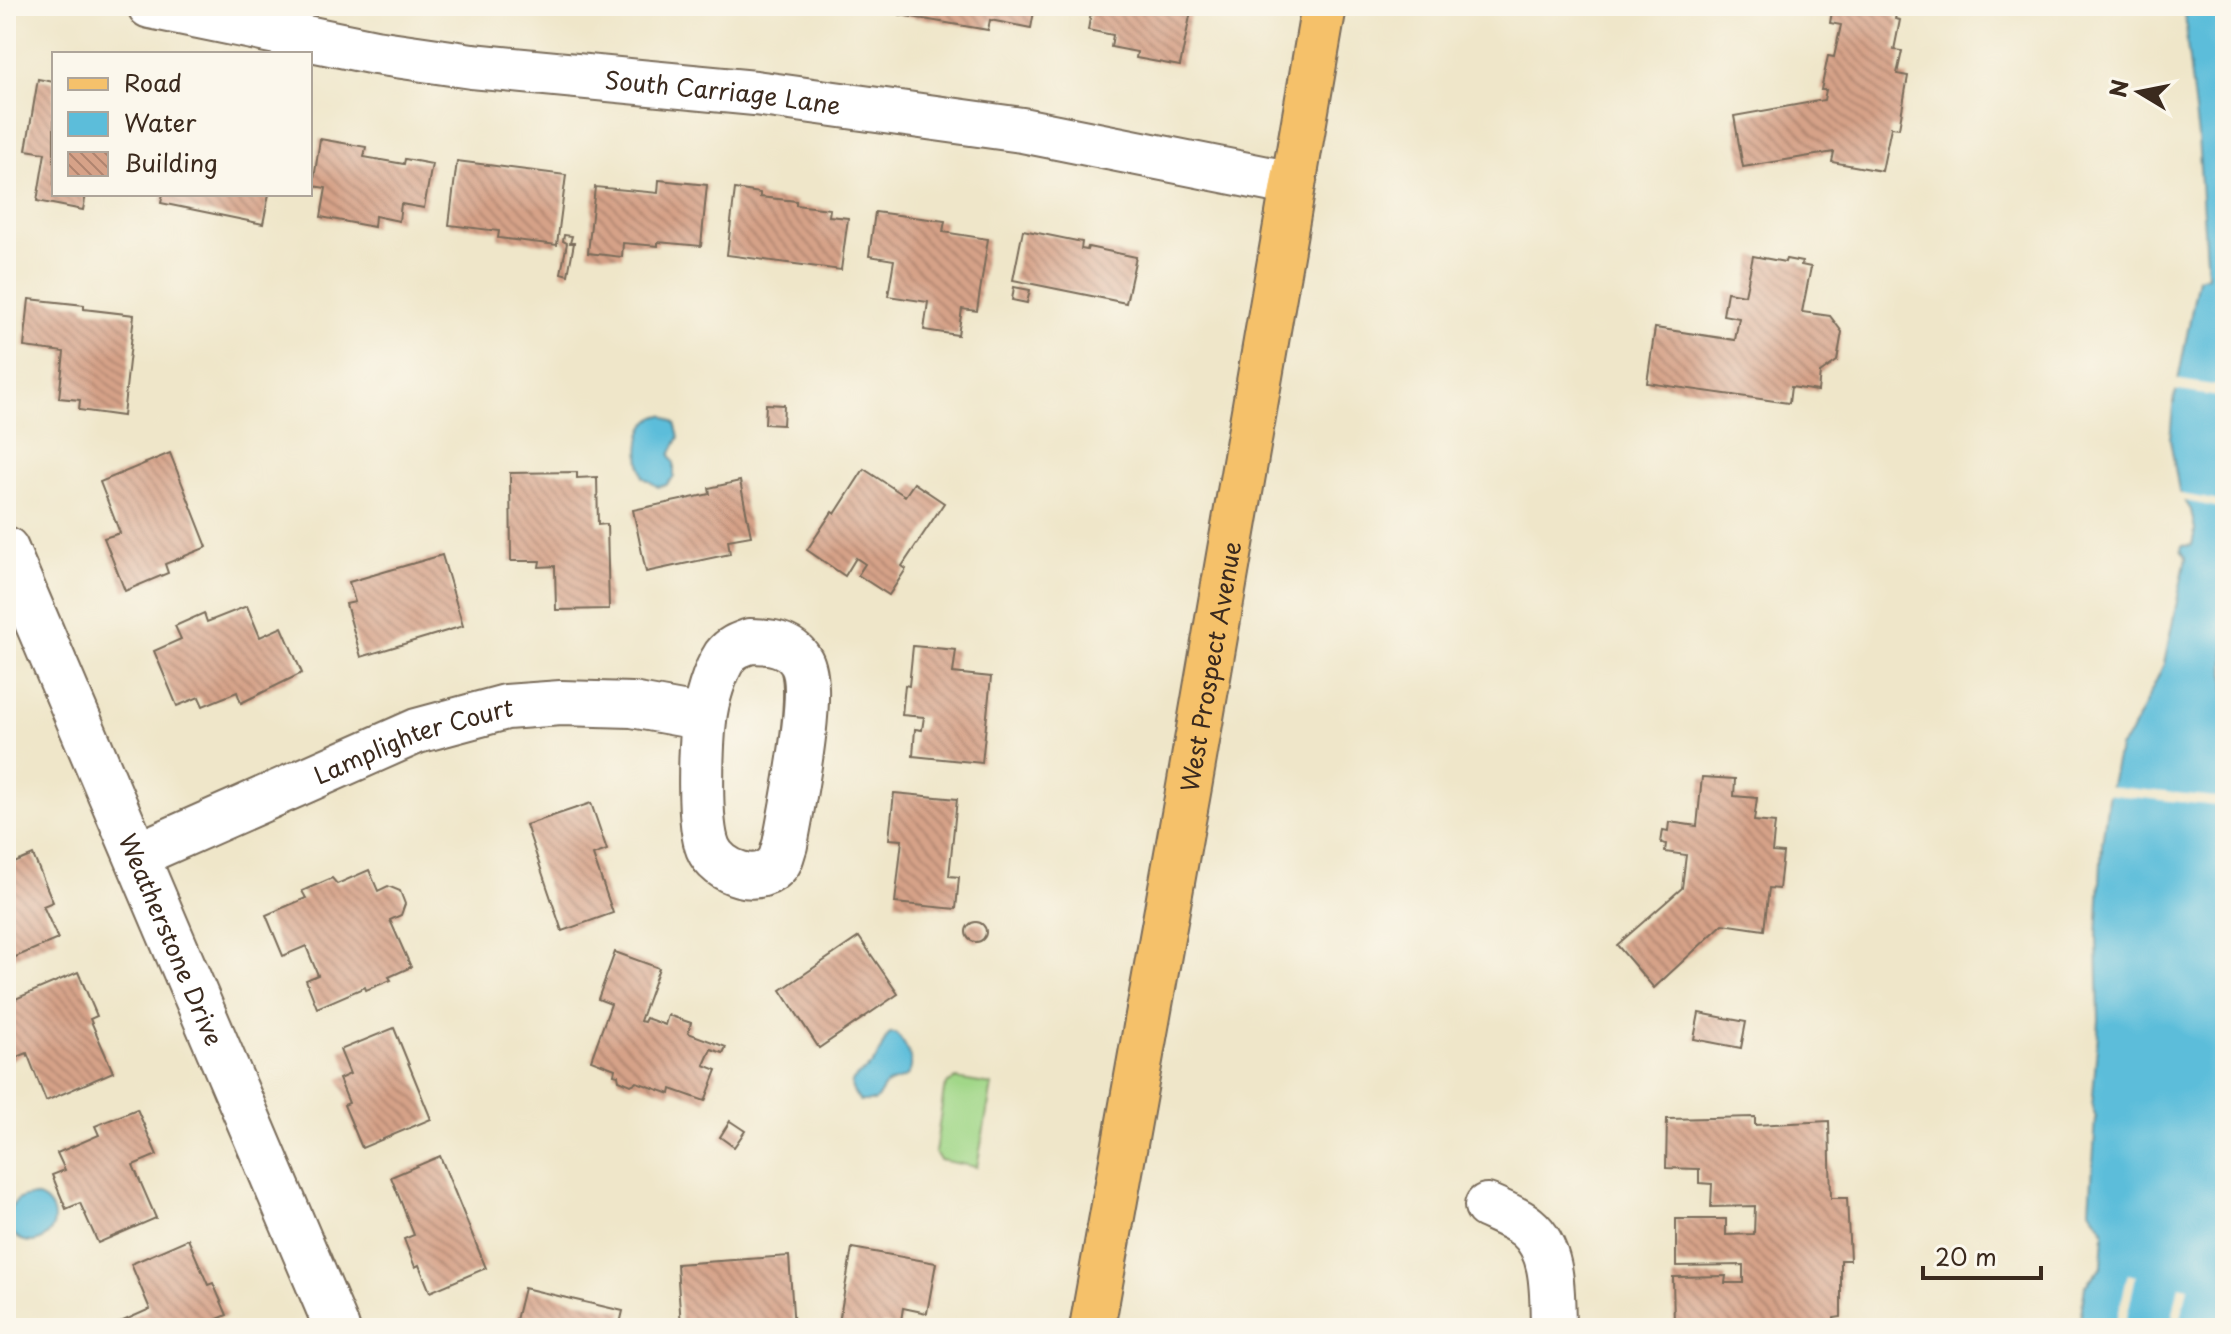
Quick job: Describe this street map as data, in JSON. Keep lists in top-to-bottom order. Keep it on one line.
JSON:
{"streets":{"main road":["West Prospect Avenue"],"street":["South Carriage Lane","Lamplighter Court","Weatherstone Drive"]},"crossings":[["South Carriage Lane","West Prospect Avenue"],["Lamplighter Court","Weatherstone Drive"]],"legend":["Road","Water","Building"],"scale_bar":"20 m","north":"left"}
